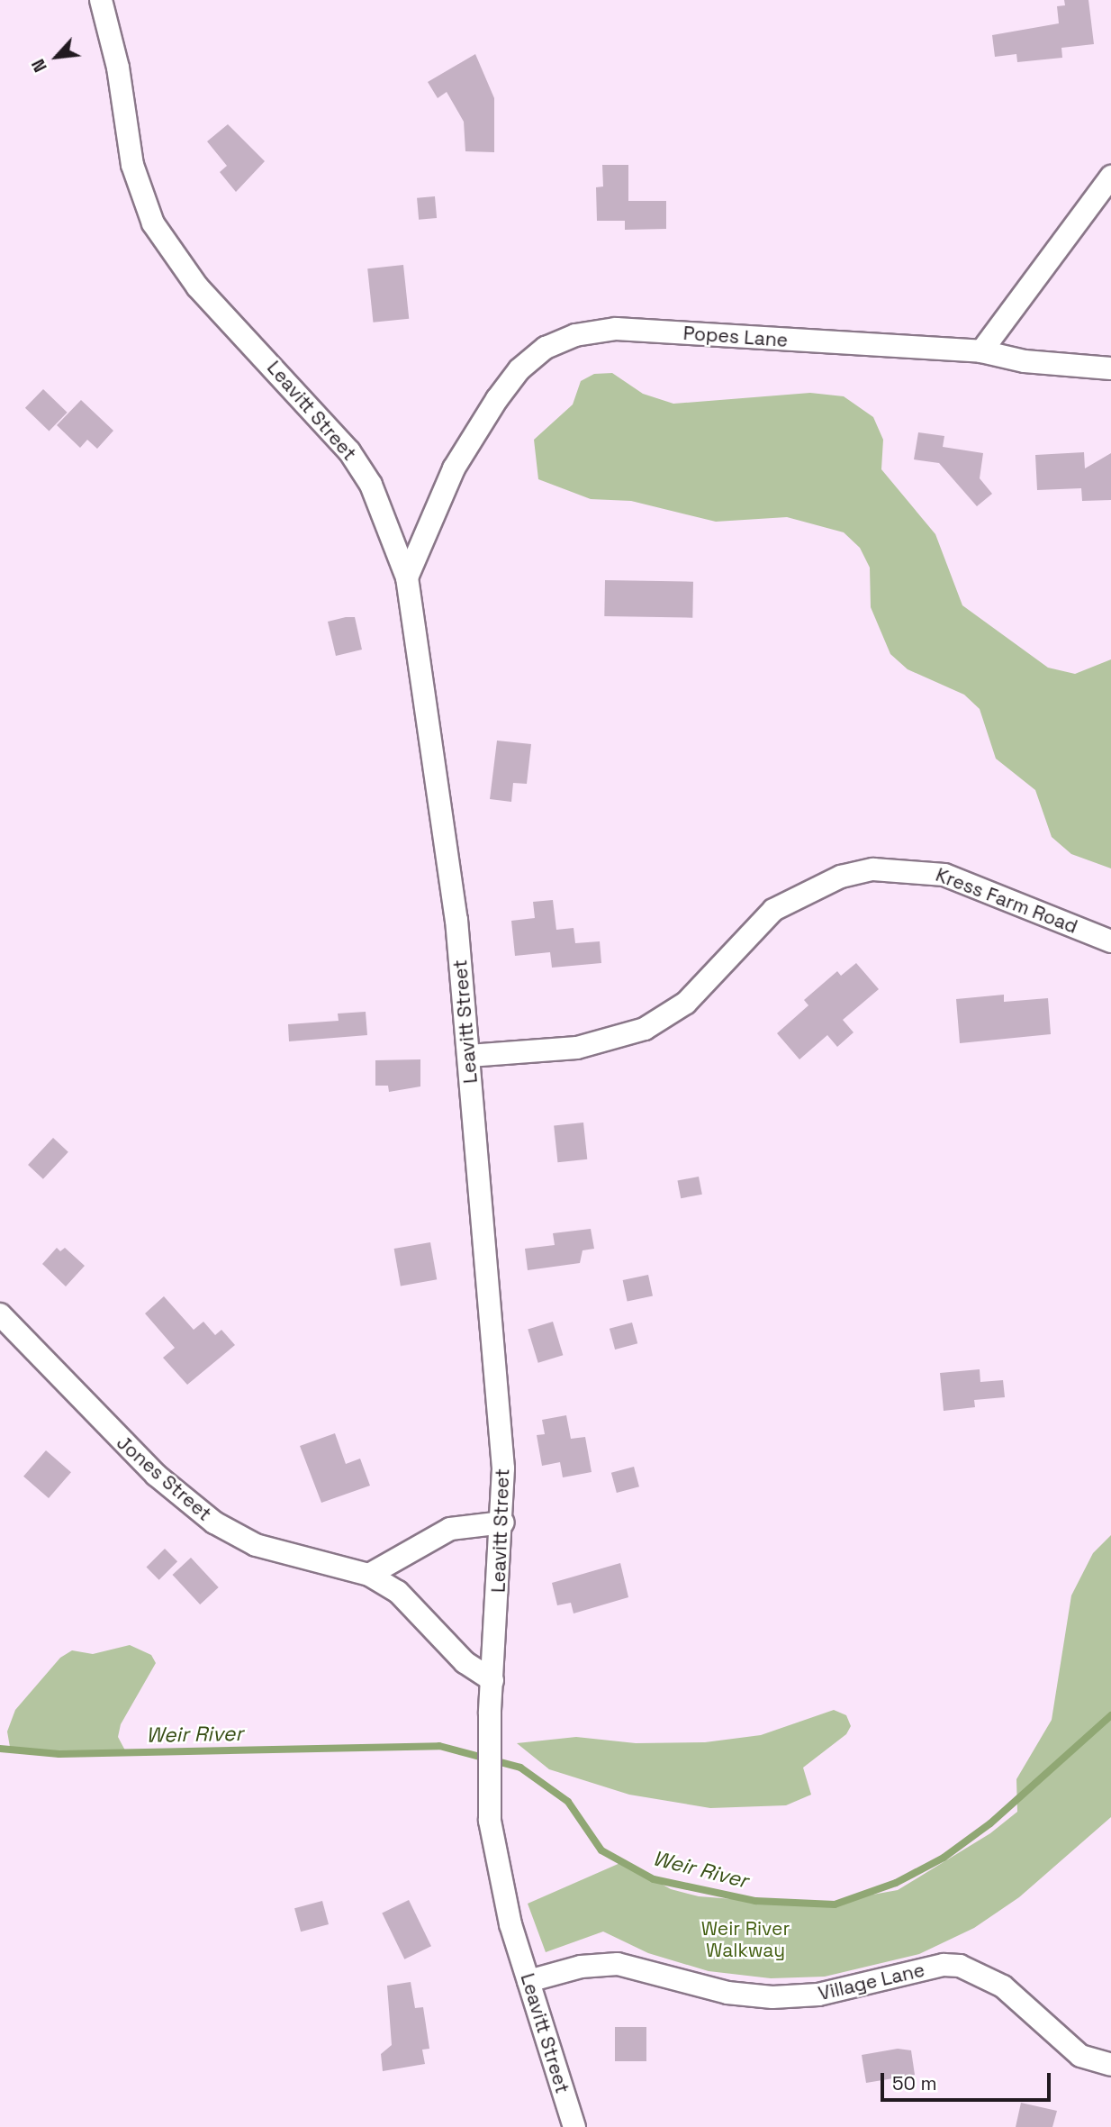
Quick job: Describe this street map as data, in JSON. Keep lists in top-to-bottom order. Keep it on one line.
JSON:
{"streets":{"street":["Popes Lane","Leavitt Street","Kress Farm Road","Jones Street","Village Lane"]},"crossings":[["Popes Lane","Leavitt Street"],["Leavitt Street","Kress Farm Road"],["Leavitt Street","Jones Street"],["Leavitt Street","Village Lane"]],"water":["Weir River"],"parks":["Weir River Walkway"],"scale_bar":"50 m","north":"bottom left"}
